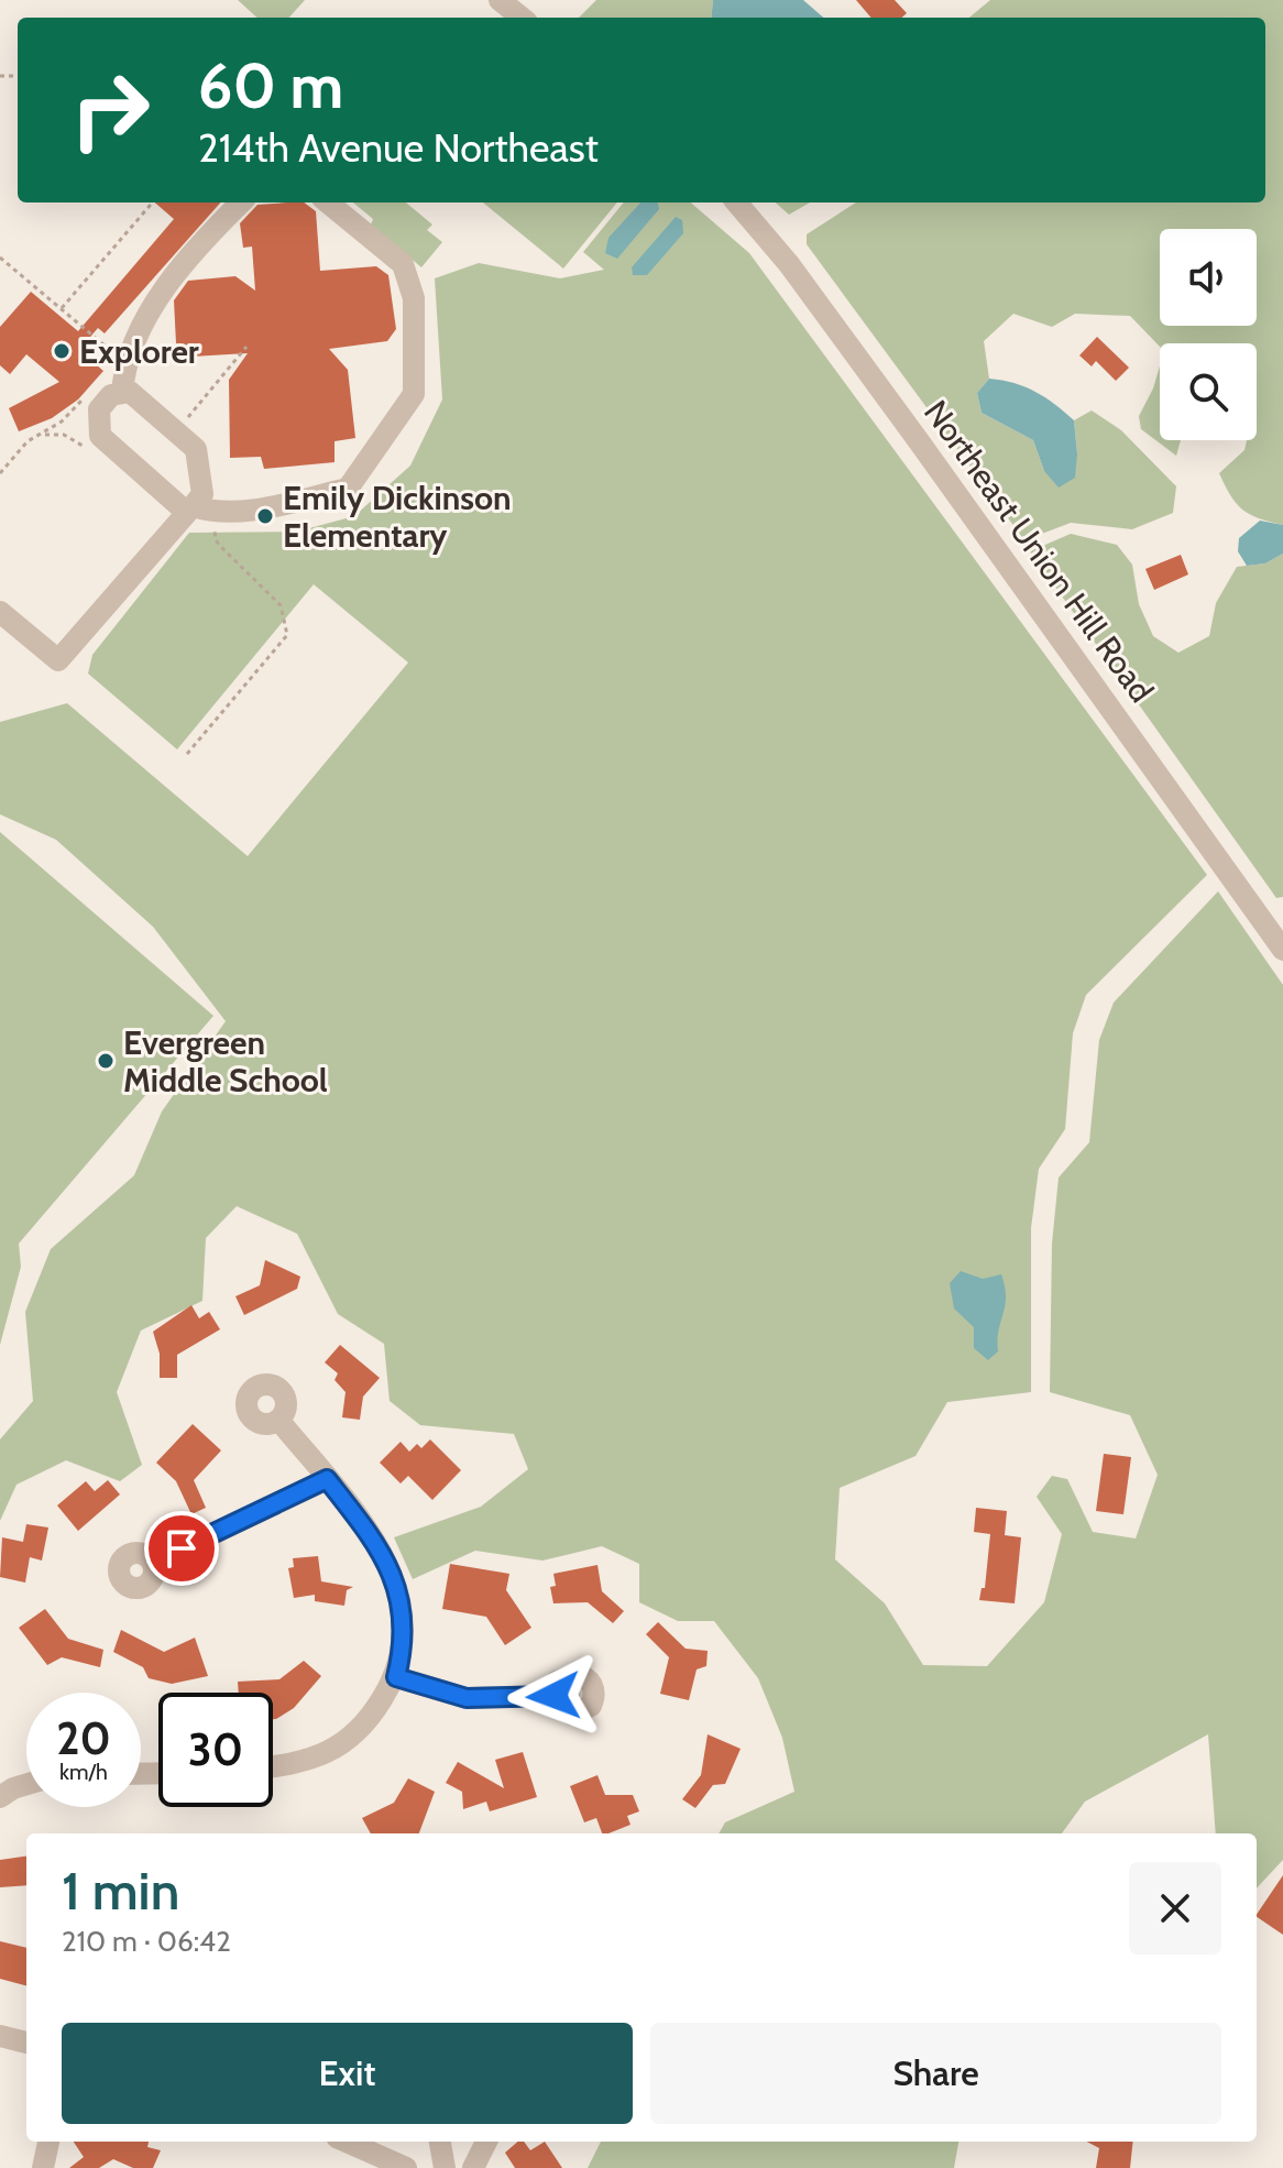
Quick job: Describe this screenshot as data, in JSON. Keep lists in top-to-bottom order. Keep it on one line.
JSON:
{"streets":{"street":["Northeast Union Hill Road"]},"places":["Explorer","Emily Dickinson Elementary","Evergreen Middle School"],"page":{"turn":["60 m","214th Avenue Northeast"],"speed":"20 km/h","limit":"30","heading":["1 min","210 m · 06:42"],"buttons":["Exit","Share"]}}
